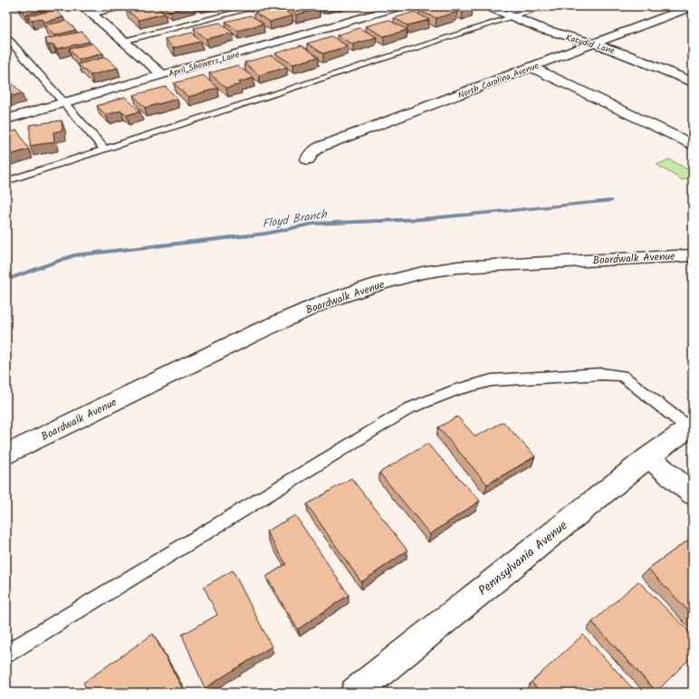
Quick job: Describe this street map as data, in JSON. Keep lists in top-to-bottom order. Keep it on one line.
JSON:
{"streets":{"street":["Katydid Lane","April Showers Lane","North Carolina Avenue","Boardwalk Avenue","Pennsylvania Avenue"]},"crossings":[["Katydid Lane","North Carolina Avenue"]],"water":["Floyd Branch"]}
